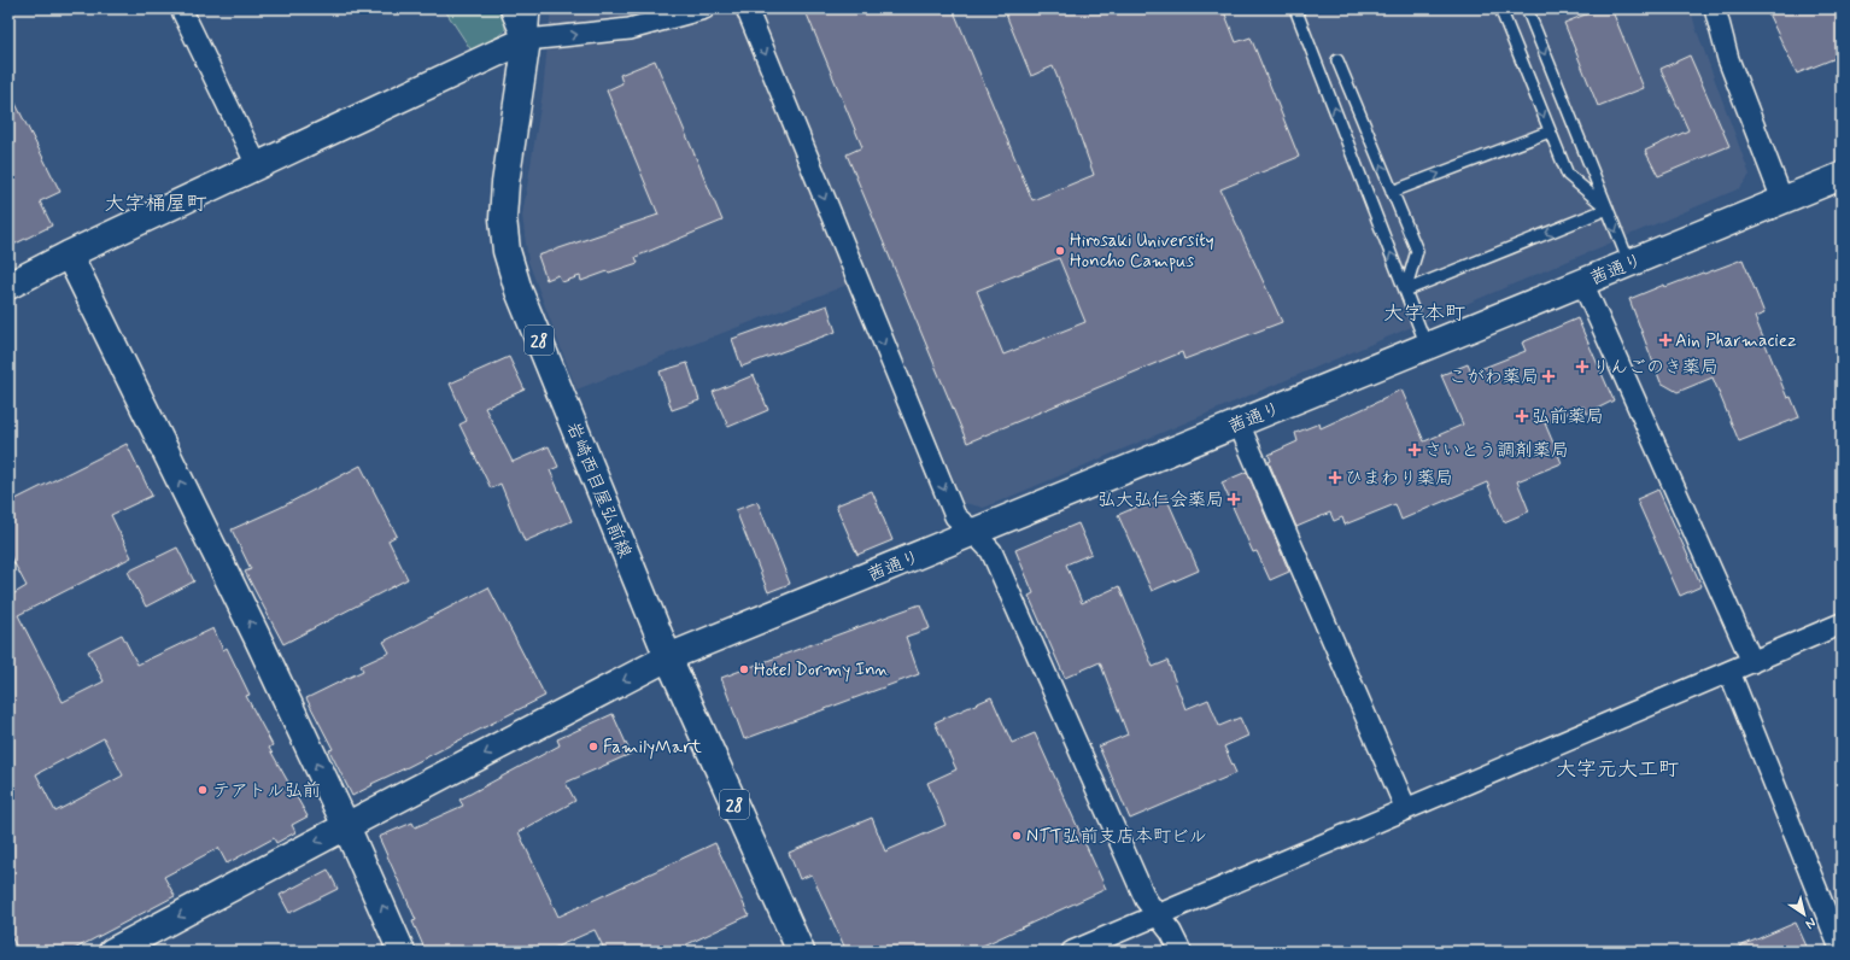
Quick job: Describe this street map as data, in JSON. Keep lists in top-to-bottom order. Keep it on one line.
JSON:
{"streets":{"street":["茜通り","28","岩崎西目屋弘前線"]},"crossings":[["茜通り","岩崎西目屋弘前線"]],"districts":["大字桶屋町","大字本町","大字元大工町"],"places":{"other":["Hirosaki University Honcho Campus","Hotel Dormy Inn","FamilyMart","テアトル弘前","NTT弘前支店本町ビル"],"health":["Ain Pharmaciez","りんごのき薬局","こがわ薬局","弘前薬局","さいとう調剤薬局","ひまわり薬局","弘大弘仁会薬局"]},"north":"bottom right"}
